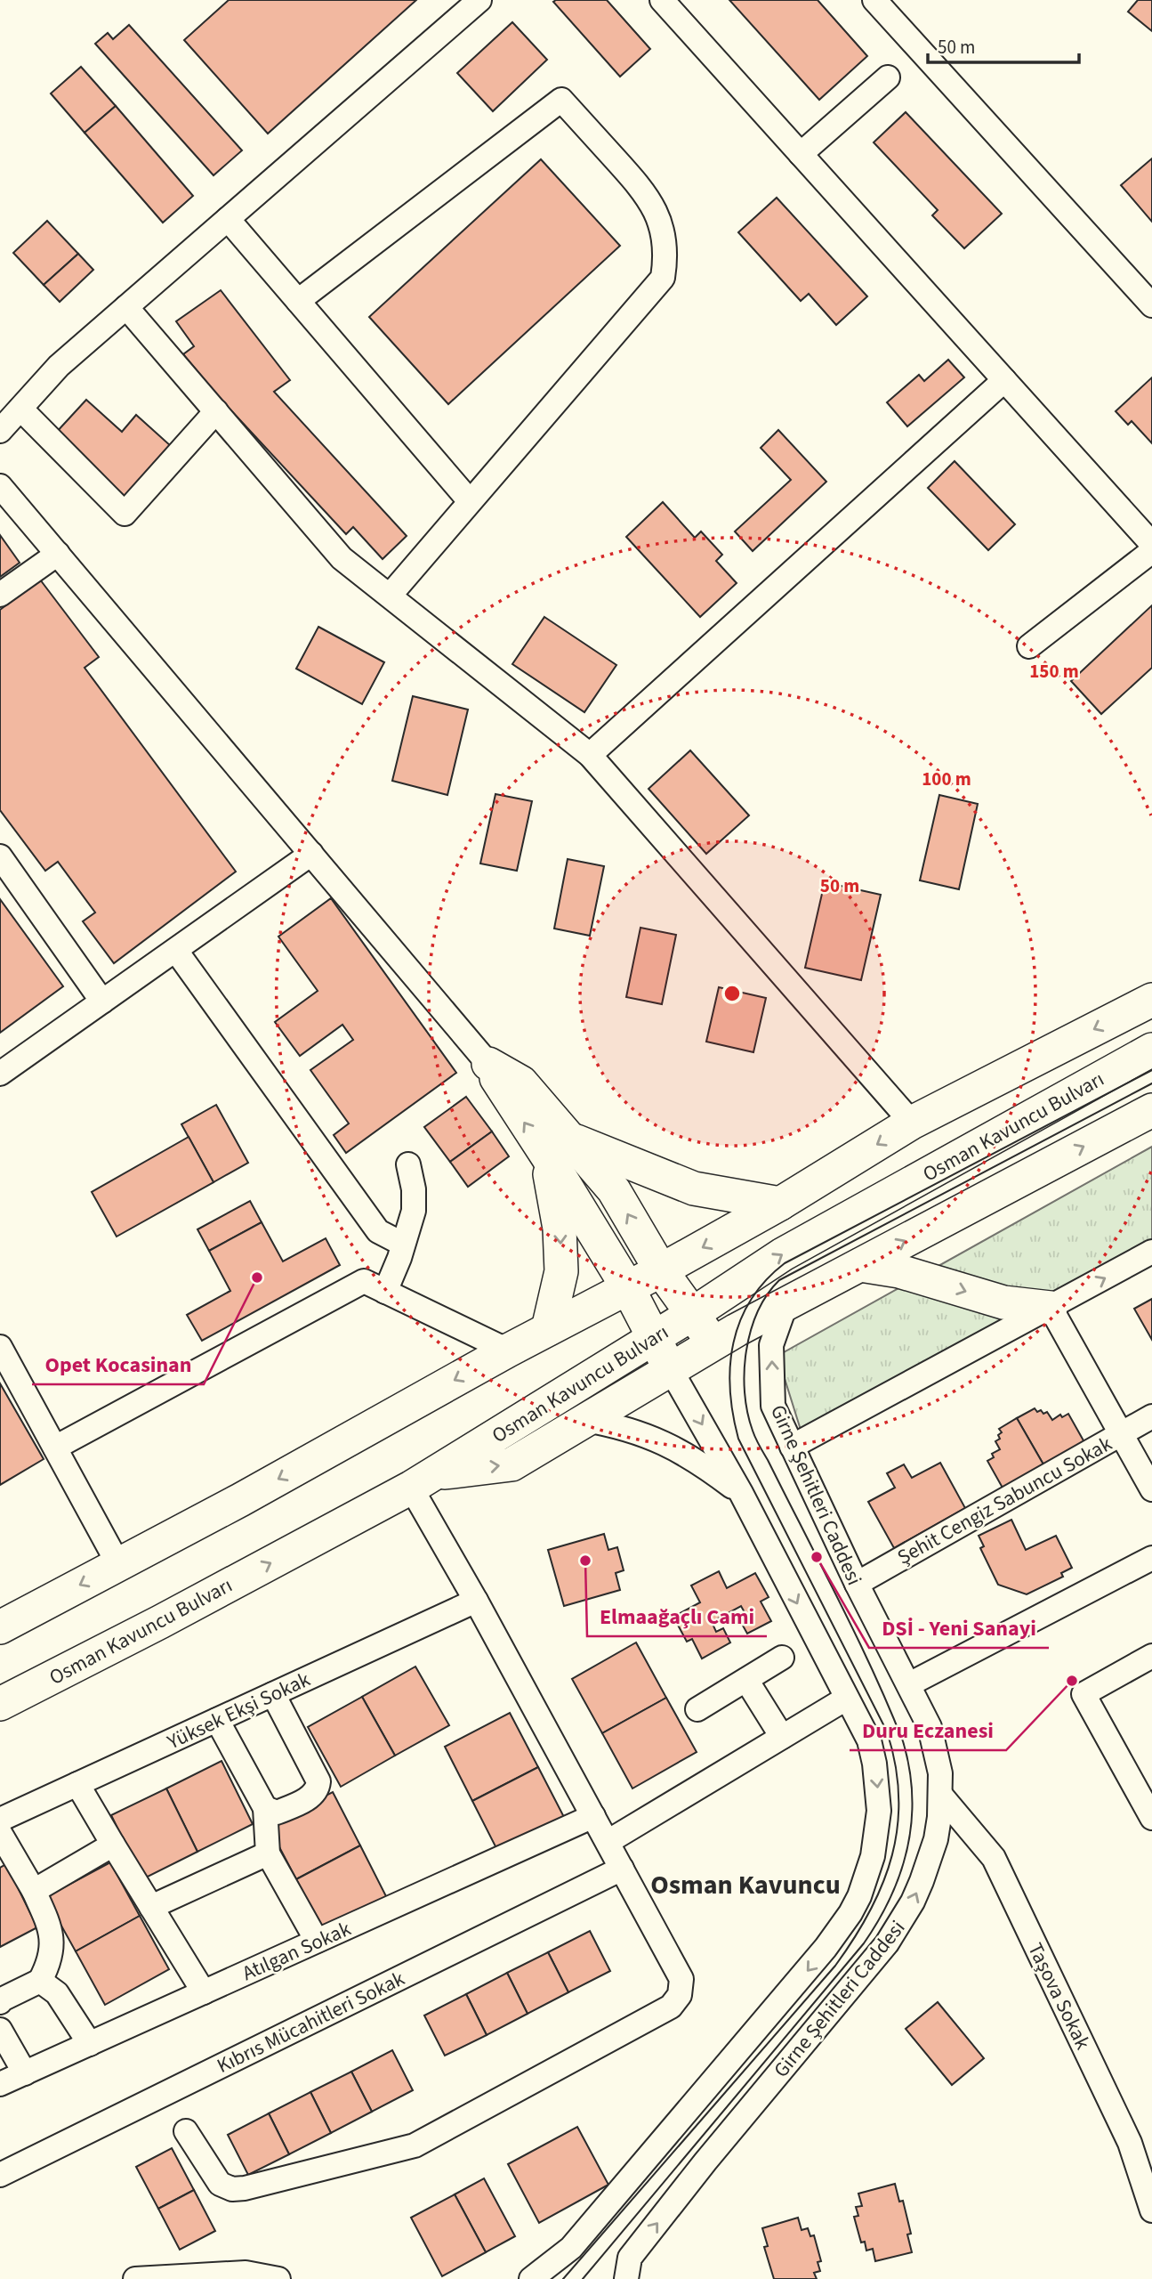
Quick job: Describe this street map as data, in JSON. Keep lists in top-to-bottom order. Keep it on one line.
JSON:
{"streets":{"highway":["Osman Kavuncu Bulvarı"],"street":["Girne Şehitleri Caddesi","Şehit Cengiz Sabuncu Sokak","Yüksek Ekşi Sokak","Atılgan Sokak","Taşova Sokak","Kıbrıs Mücahitleri Sokak"]},"crossings":[["Girne Şehitleri Caddesi","Şehit Cengiz Sabuncu Sokak"],["Girne Şehitleri Caddesi","Taşova Sokak"]],"districts":["Osman Kavuncu"],"places":["Opet Kocasinan","DSİ - Yeni Sanayi","Elmaağaçlı Cami","Duru Eczanesi"],"scale_bar":"50 m","rings":["150 m","100 m","50 m"]}
